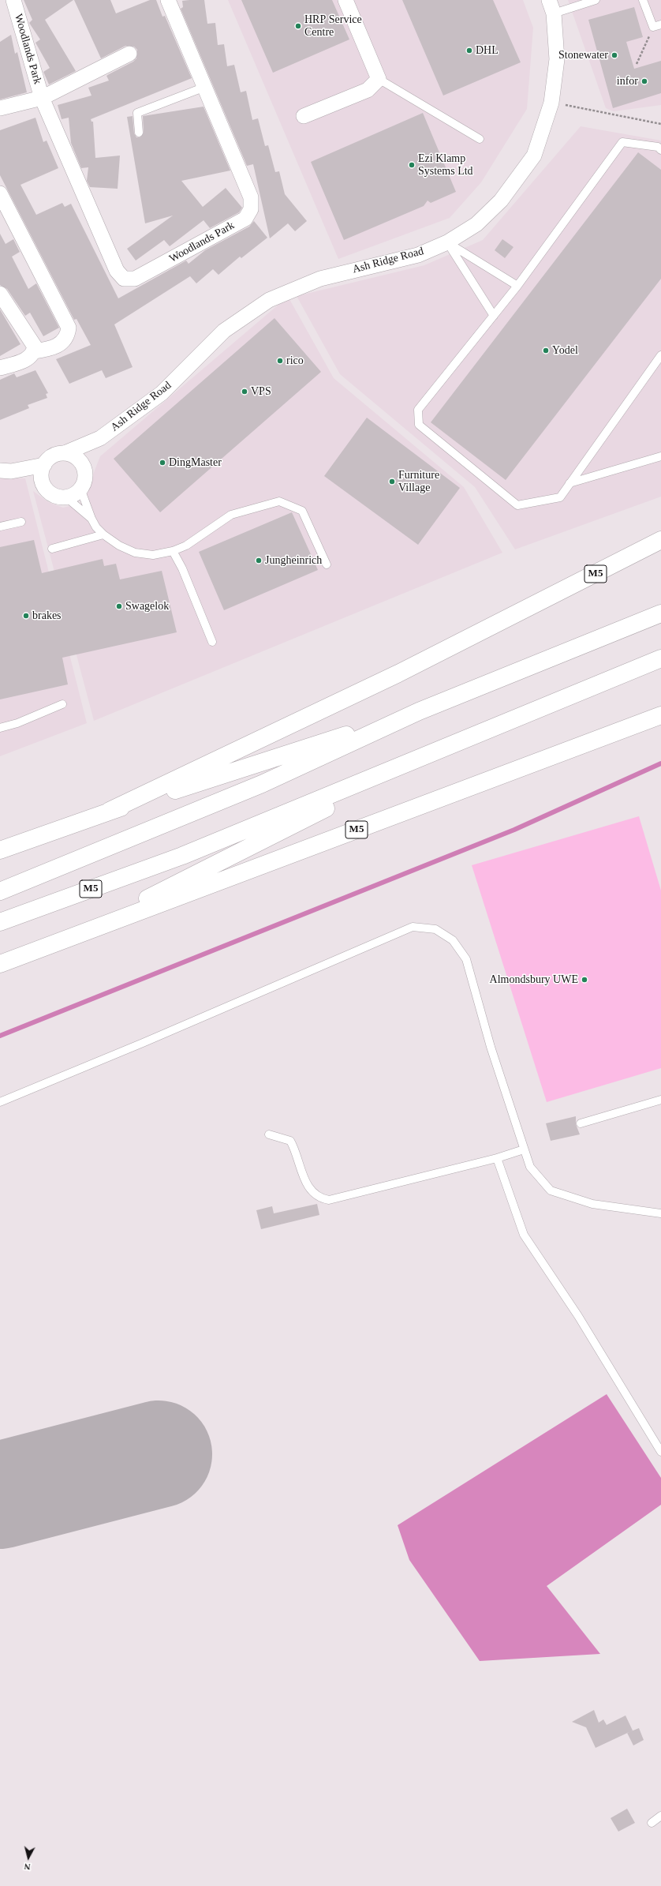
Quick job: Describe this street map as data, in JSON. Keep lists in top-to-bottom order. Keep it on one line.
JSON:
{"streets":{"highway":["M5"],"street":["Woodlands Park","Ash Ridge Road"]},"places":["HRP Service Centre","DHL","Stonewater","infor","Ezi Klamp Systems Ltd","Yodel","rico","VPS","DingMaster","Furniture Village","Jungheinrich","Swagelok","brakes","Almondsbury UWE"],"north":"bottom"}
